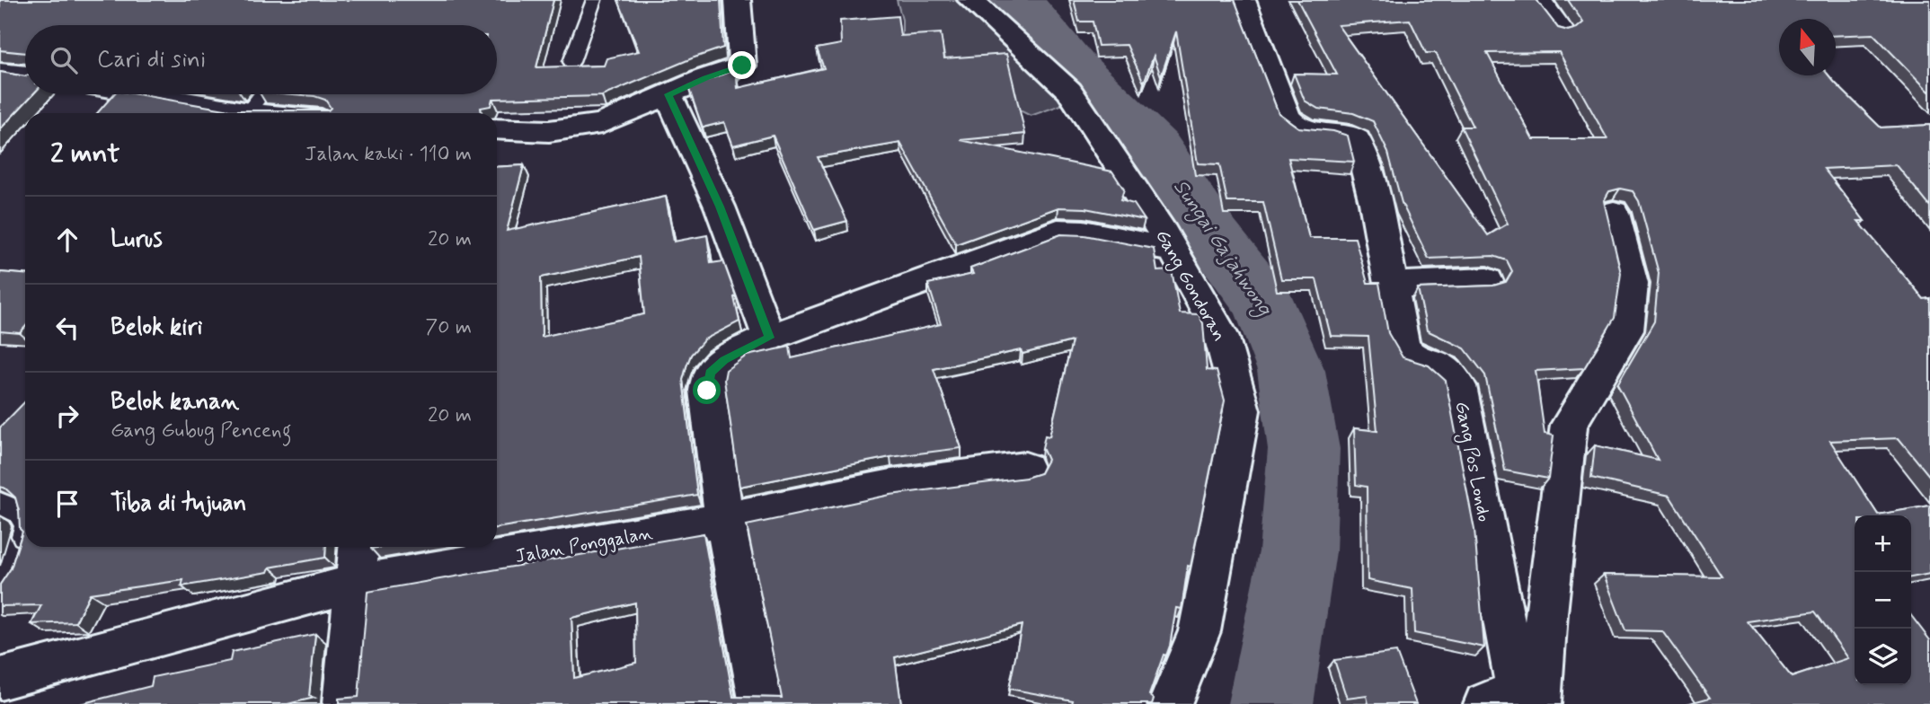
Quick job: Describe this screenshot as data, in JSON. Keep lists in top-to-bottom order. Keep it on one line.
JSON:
{"streets":{"street":["Gang Gondoran","Gang Pos Londo","Jalan Ponggalan"]},"water":["Sungai Gajahwong"],"north":"top","page":{"search":"Cari di sini","heading":["2 mnt","Jalan kaki · 110 m"],"list":[["Lurus","20 m"],["Belok kiri","70 m"],["Belok kanan","Gang Gubug Penceng","20 m"],"Tiba di tujuan"],"map_buttons":["+","−"]}}
